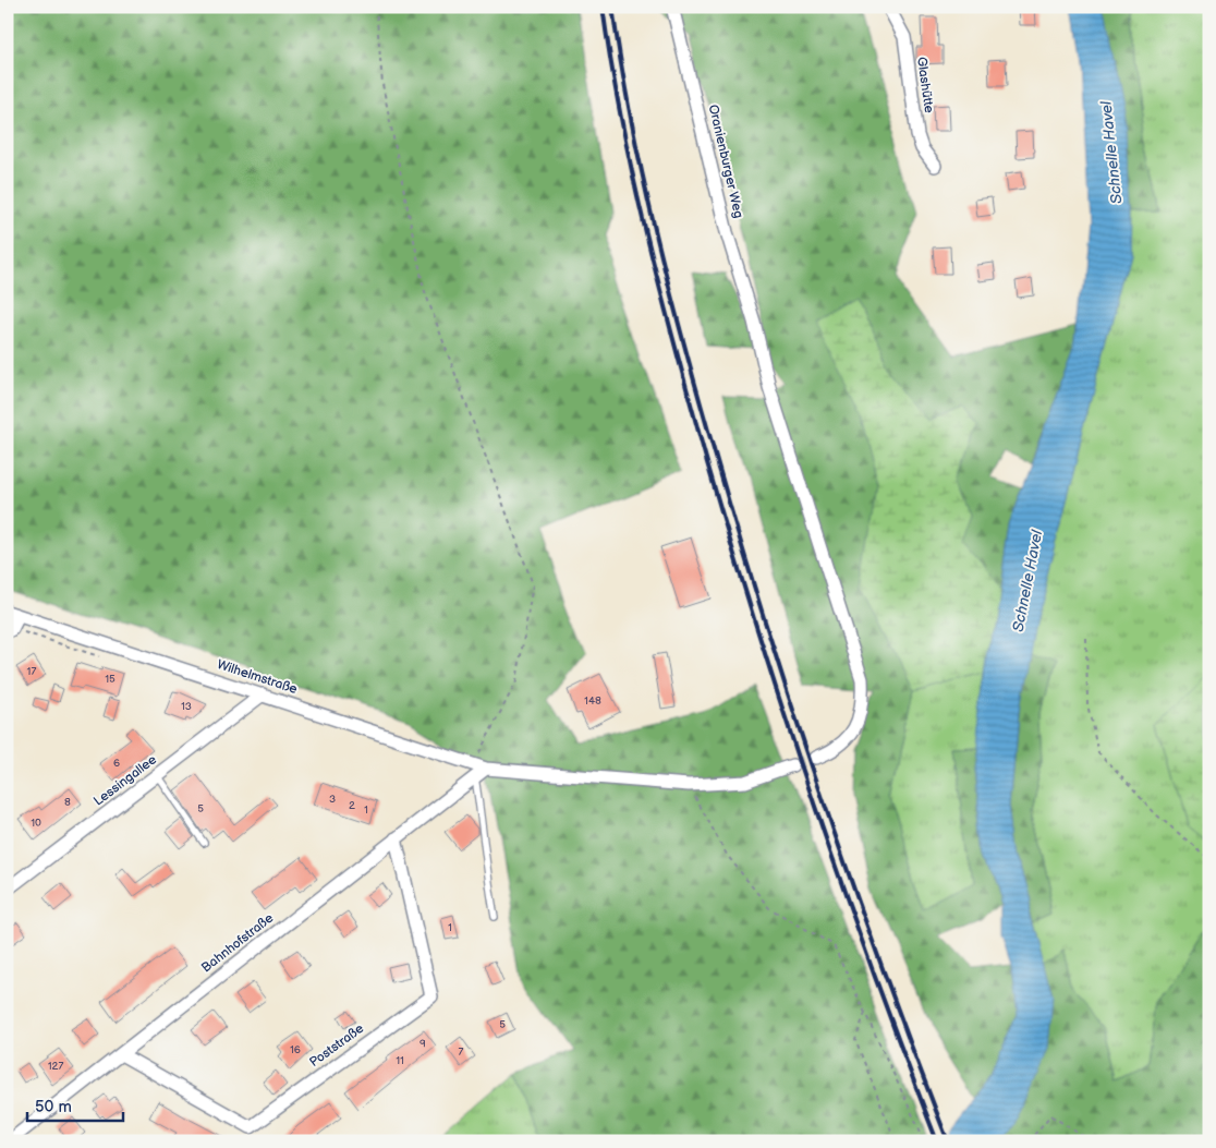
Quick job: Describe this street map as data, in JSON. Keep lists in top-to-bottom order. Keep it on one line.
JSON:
{"streets":{"street":["Glashütte","Oranienburger Weg","Wilhelmstraße","Lessingallee","Bahnhofstraße","Poststraße"]},"crossings":[["Wilhelmstraße","Lessingallee"],["Wilhelmstraße","Bahnhofstraße"],["Bahnhofstraße","Poststraße"]],"water":["Schnelle Havel"],"house_numbers":["17","15","148","13","6","3","8","2","5","1","10","1","5","9","16","7","11","127"],"scale_bar":"50 m"}
